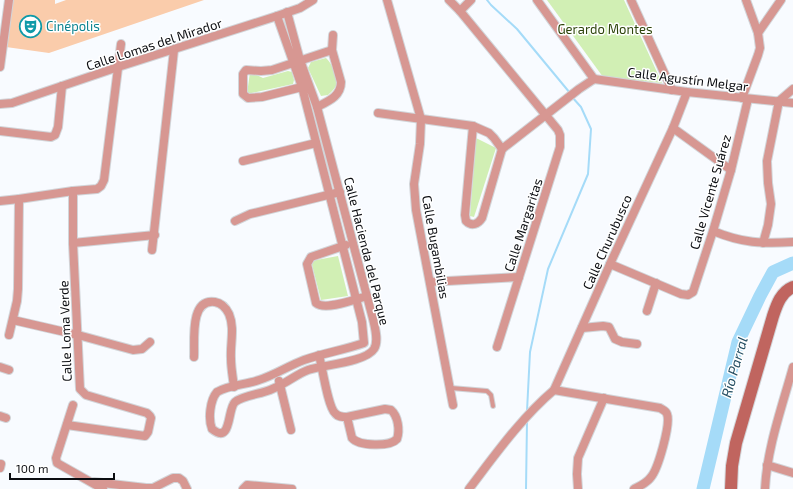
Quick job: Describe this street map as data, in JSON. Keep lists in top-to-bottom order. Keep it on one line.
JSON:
{"streets":{"street":["Calle Lomas del Mirador","Calle Agustín Melgar","Calle Vicente Suárez","Calle Margaritas","Calle Churubusco","Calle Bugambilias","Calle Hacienda del Parque","Calle Loma Verde"]},"crossings":[["Calle Lomas del Mirador","Calle Hacienda del Parque"],["Calle Agustín Melgar","Calle Vicente Suárez"],["Calle Agustín Melgar","Calle Churubusco"]],"water":["Río Parral"],"parks":["Gerardo Montes"],"places":{"theatre":["Cinépolis"]},"scale_bar":"100 m"}
